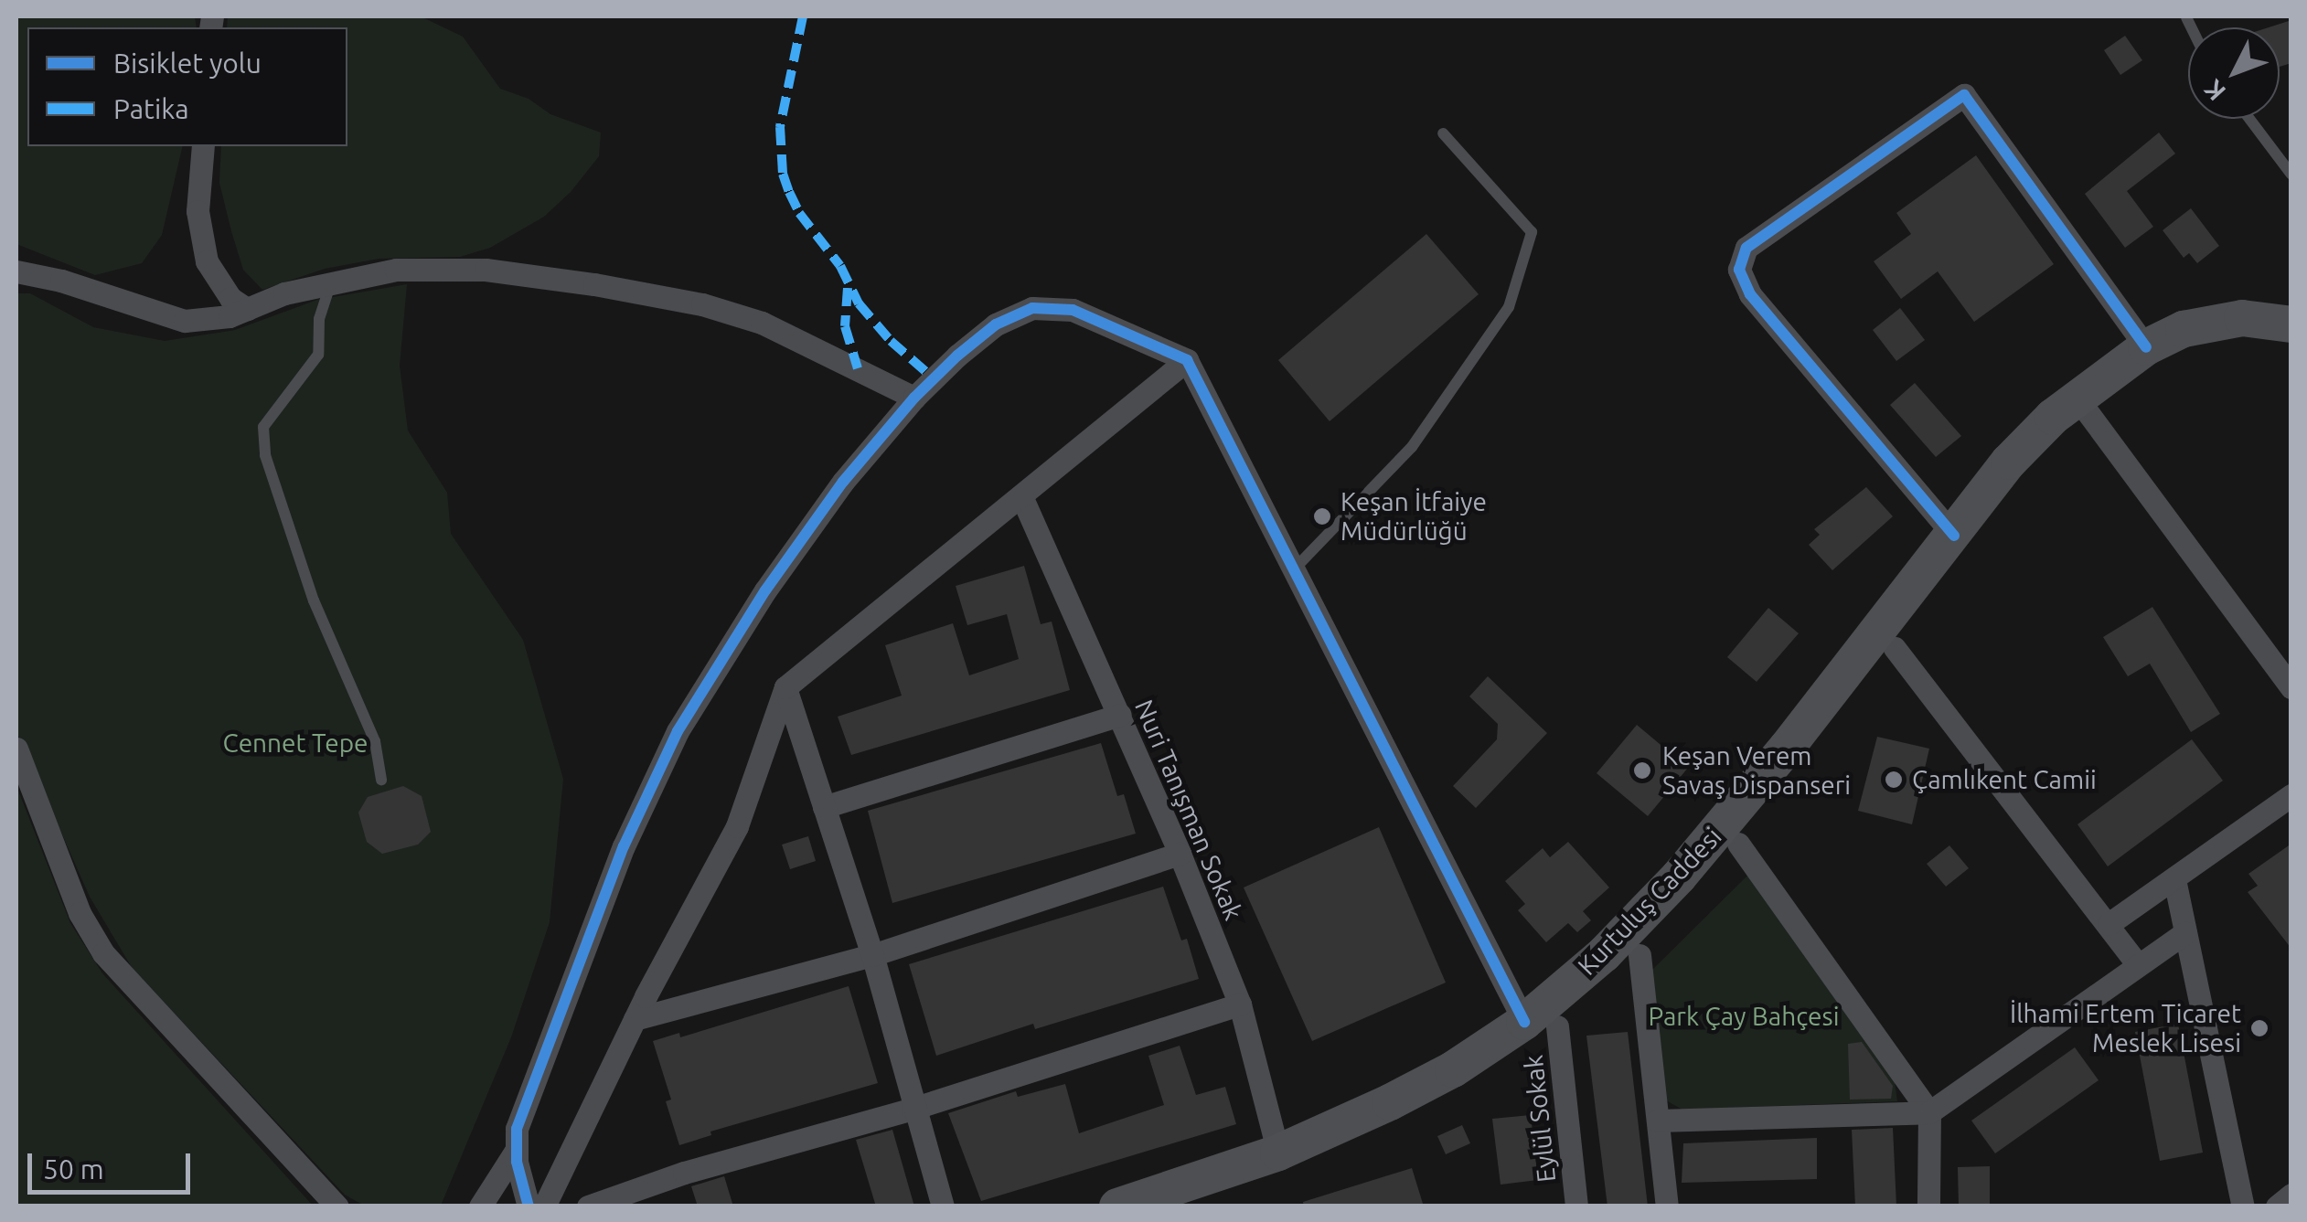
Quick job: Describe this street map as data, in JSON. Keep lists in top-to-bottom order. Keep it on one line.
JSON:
{"streets":{"main road":["Kurtuluş Caddesi"],"street":["Nuri Tanışman Sokak","Eylül Sokak"]},"crossings":[["Nuri Tanışman Sokak","Kurtuluş Caddesi"],["Kurtuluş Caddesi","Eylül Sokak"]],"parks":["Cennet Tepe","Park Çay Bahçesi"],"places":["Keşan İtfaiye Müdürlüğü","Keşan Verem Savaş Dispanseri","Çamlıkent Camii","İlhami Ertem Ticaret Meslek Lisesi"],"legend":["Bisiklet yolu","Patika"],"scale_bar":"50 m","north":"bottom left"}
